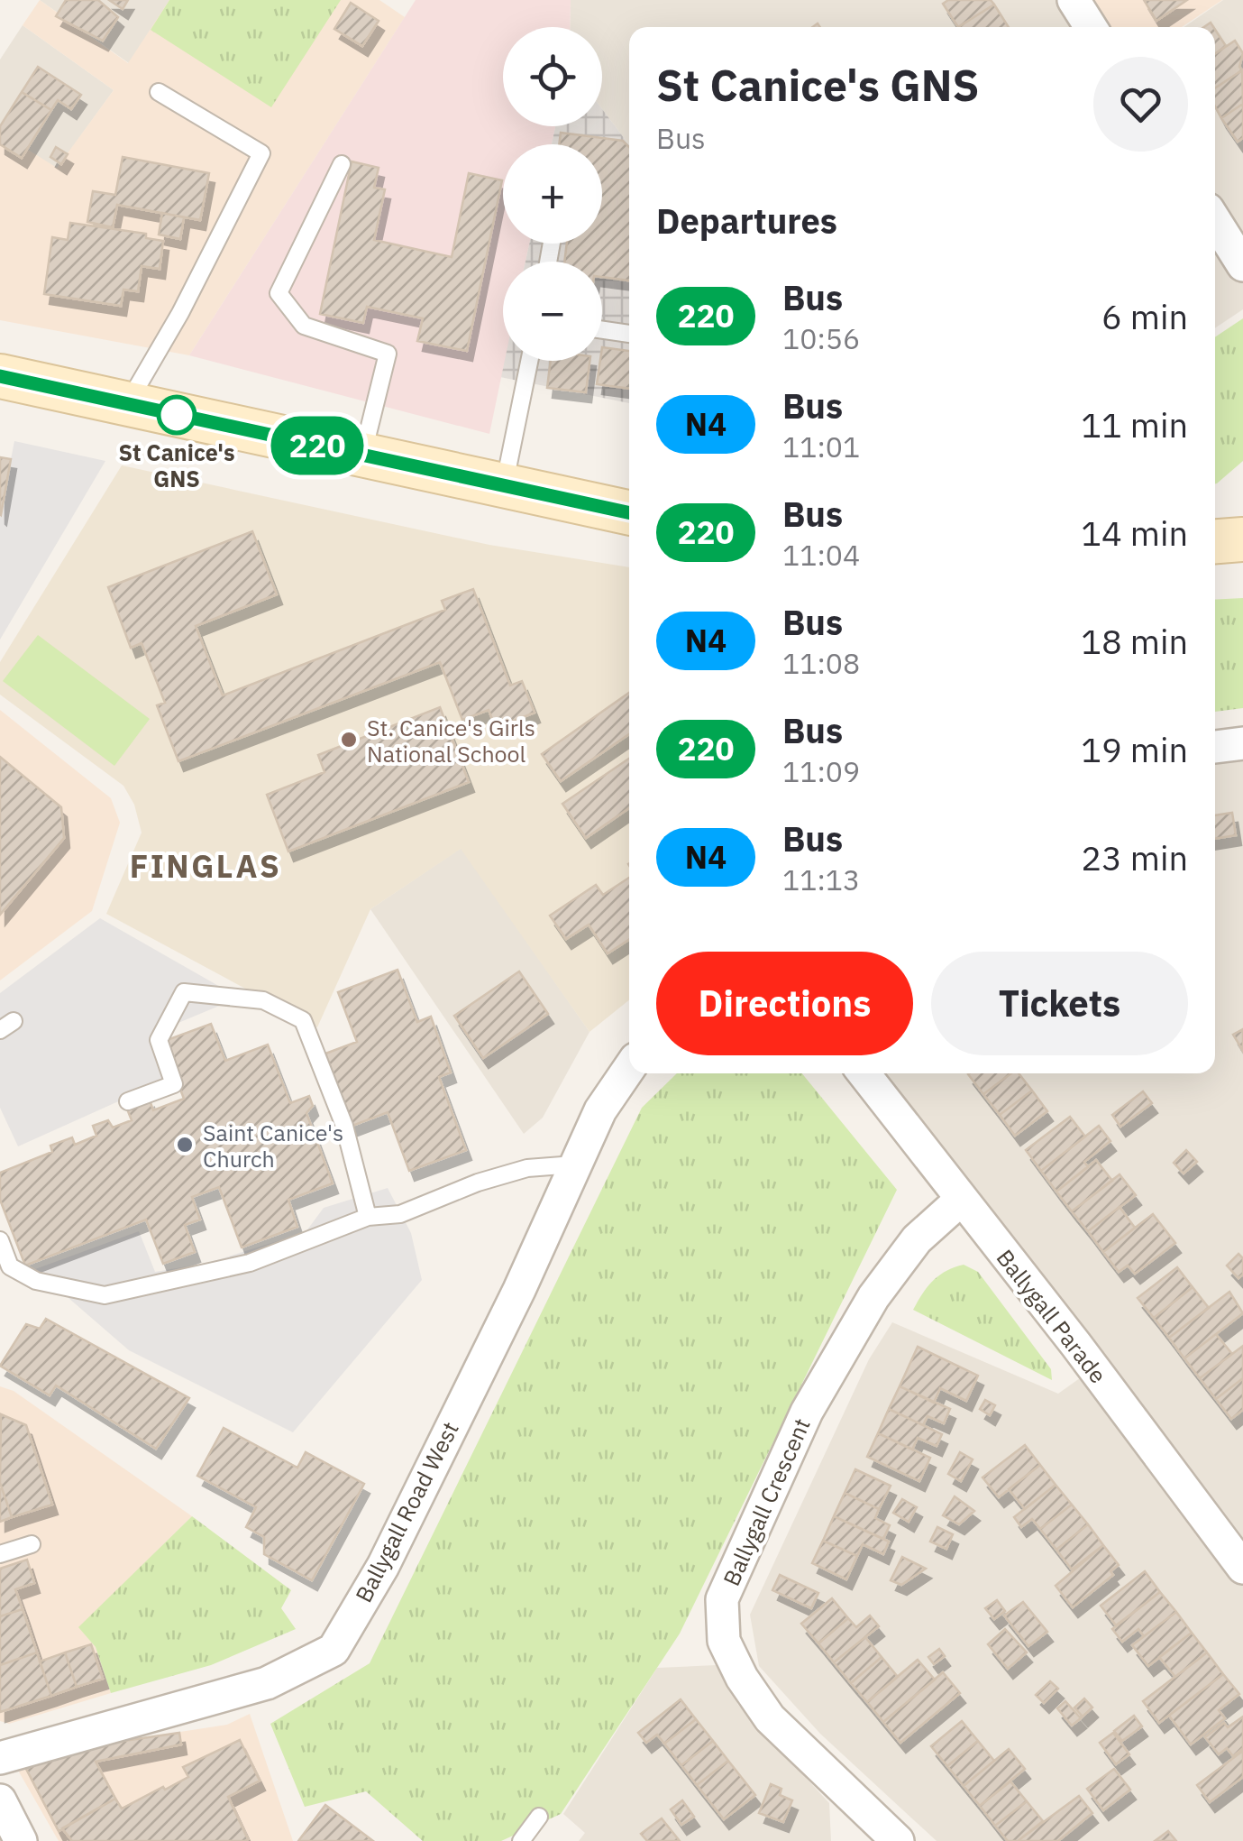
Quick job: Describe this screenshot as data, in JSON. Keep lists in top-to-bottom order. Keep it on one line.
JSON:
{"streets":{"street":["Ballygall Parade","Ballygall Crescent","Ballygall Road West"]},"crossings":[["Ballygall Parade","Ballygall Crescent"]],"districts":["FINGLAS"],"places":["St Canice's GNS","St. Canice's Girls National School","Saint Canice's Church"],"lines":["bus line 220"],"page":{"on_map":"220","map_buttons":["+","−"],"heading":[["St Canice's GNS","Bus"],"Departures"],"list":[{"mark":"220","name":"Bus","note":"10:56","value":"6 min"},{"mark":"N4","name":"Bus","note":"11:01","value":"11 min"},{"mark":"220","name":"Bus","note":"11:04","value":"14 min"},{"mark":"N4","name":"Bus","note":"11:08","value":"18 min"},{"mark":"220","name":"Bus","note":"11:09","value":"19 min"},{"mark":"N4","name":"Bus","note":"11:13","value":"23 min"}],"buttons":["Directions","Tickets"]}}
